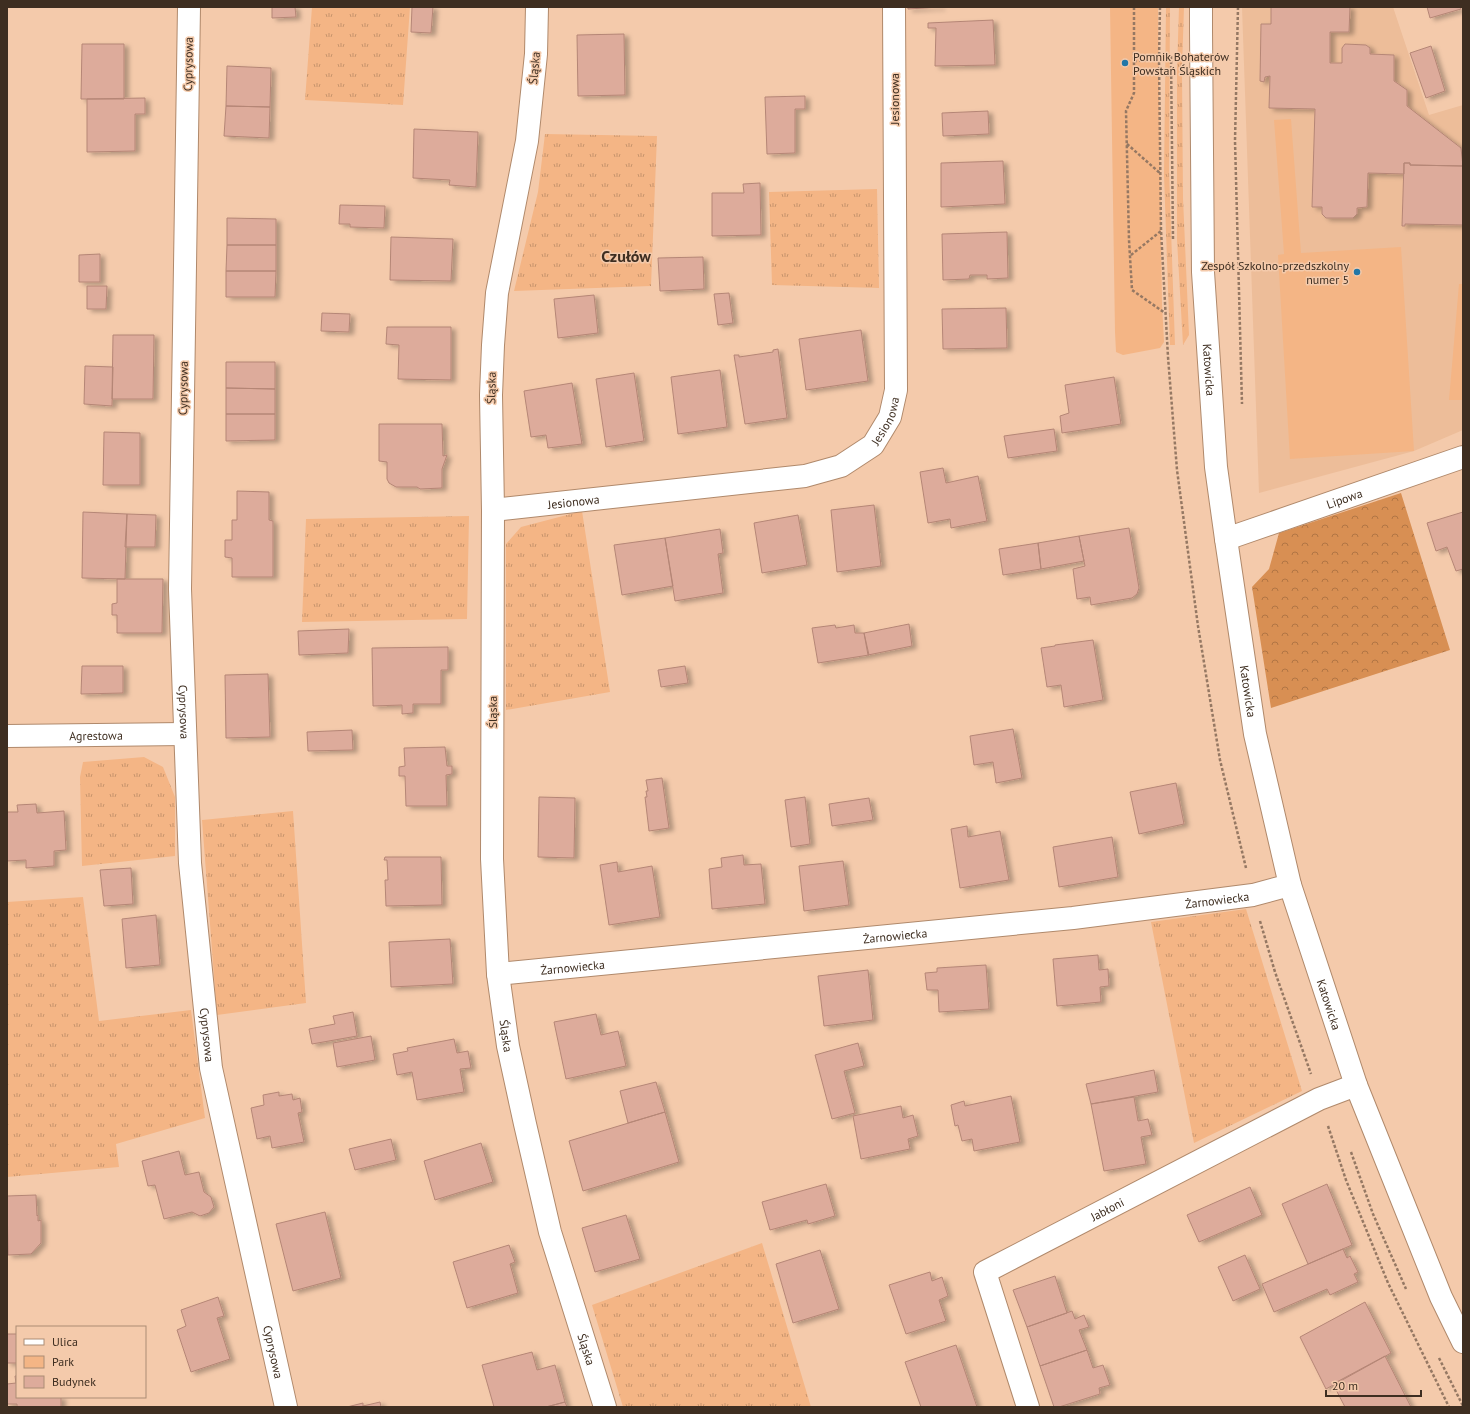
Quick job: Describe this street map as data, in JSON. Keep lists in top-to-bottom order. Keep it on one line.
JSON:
{"streets":{"street":["Cyprysowa","Śląska","Jesionowa","Katowicka","Lipowa","Agrestowa","Żarnowiecka","Jabłoni"]},"crossings":[["Cyprysowa","Agrestowa"],["Śląska","Jesionowa"],["Śląska","Żarnowiecka"],["Katowicka","Lipowa"],["Katowicka","Żarnowiecka"],["Katowicka","Jabłoni"]],"districts":["Czułów"],"places":["Pomnik Bohaterów Powstań Śląskich","Zespół Szkolno-przedszkolny numer 5"],"legend":["Ulica","Park","Budynek"],"scale_bar":"20 m"}
